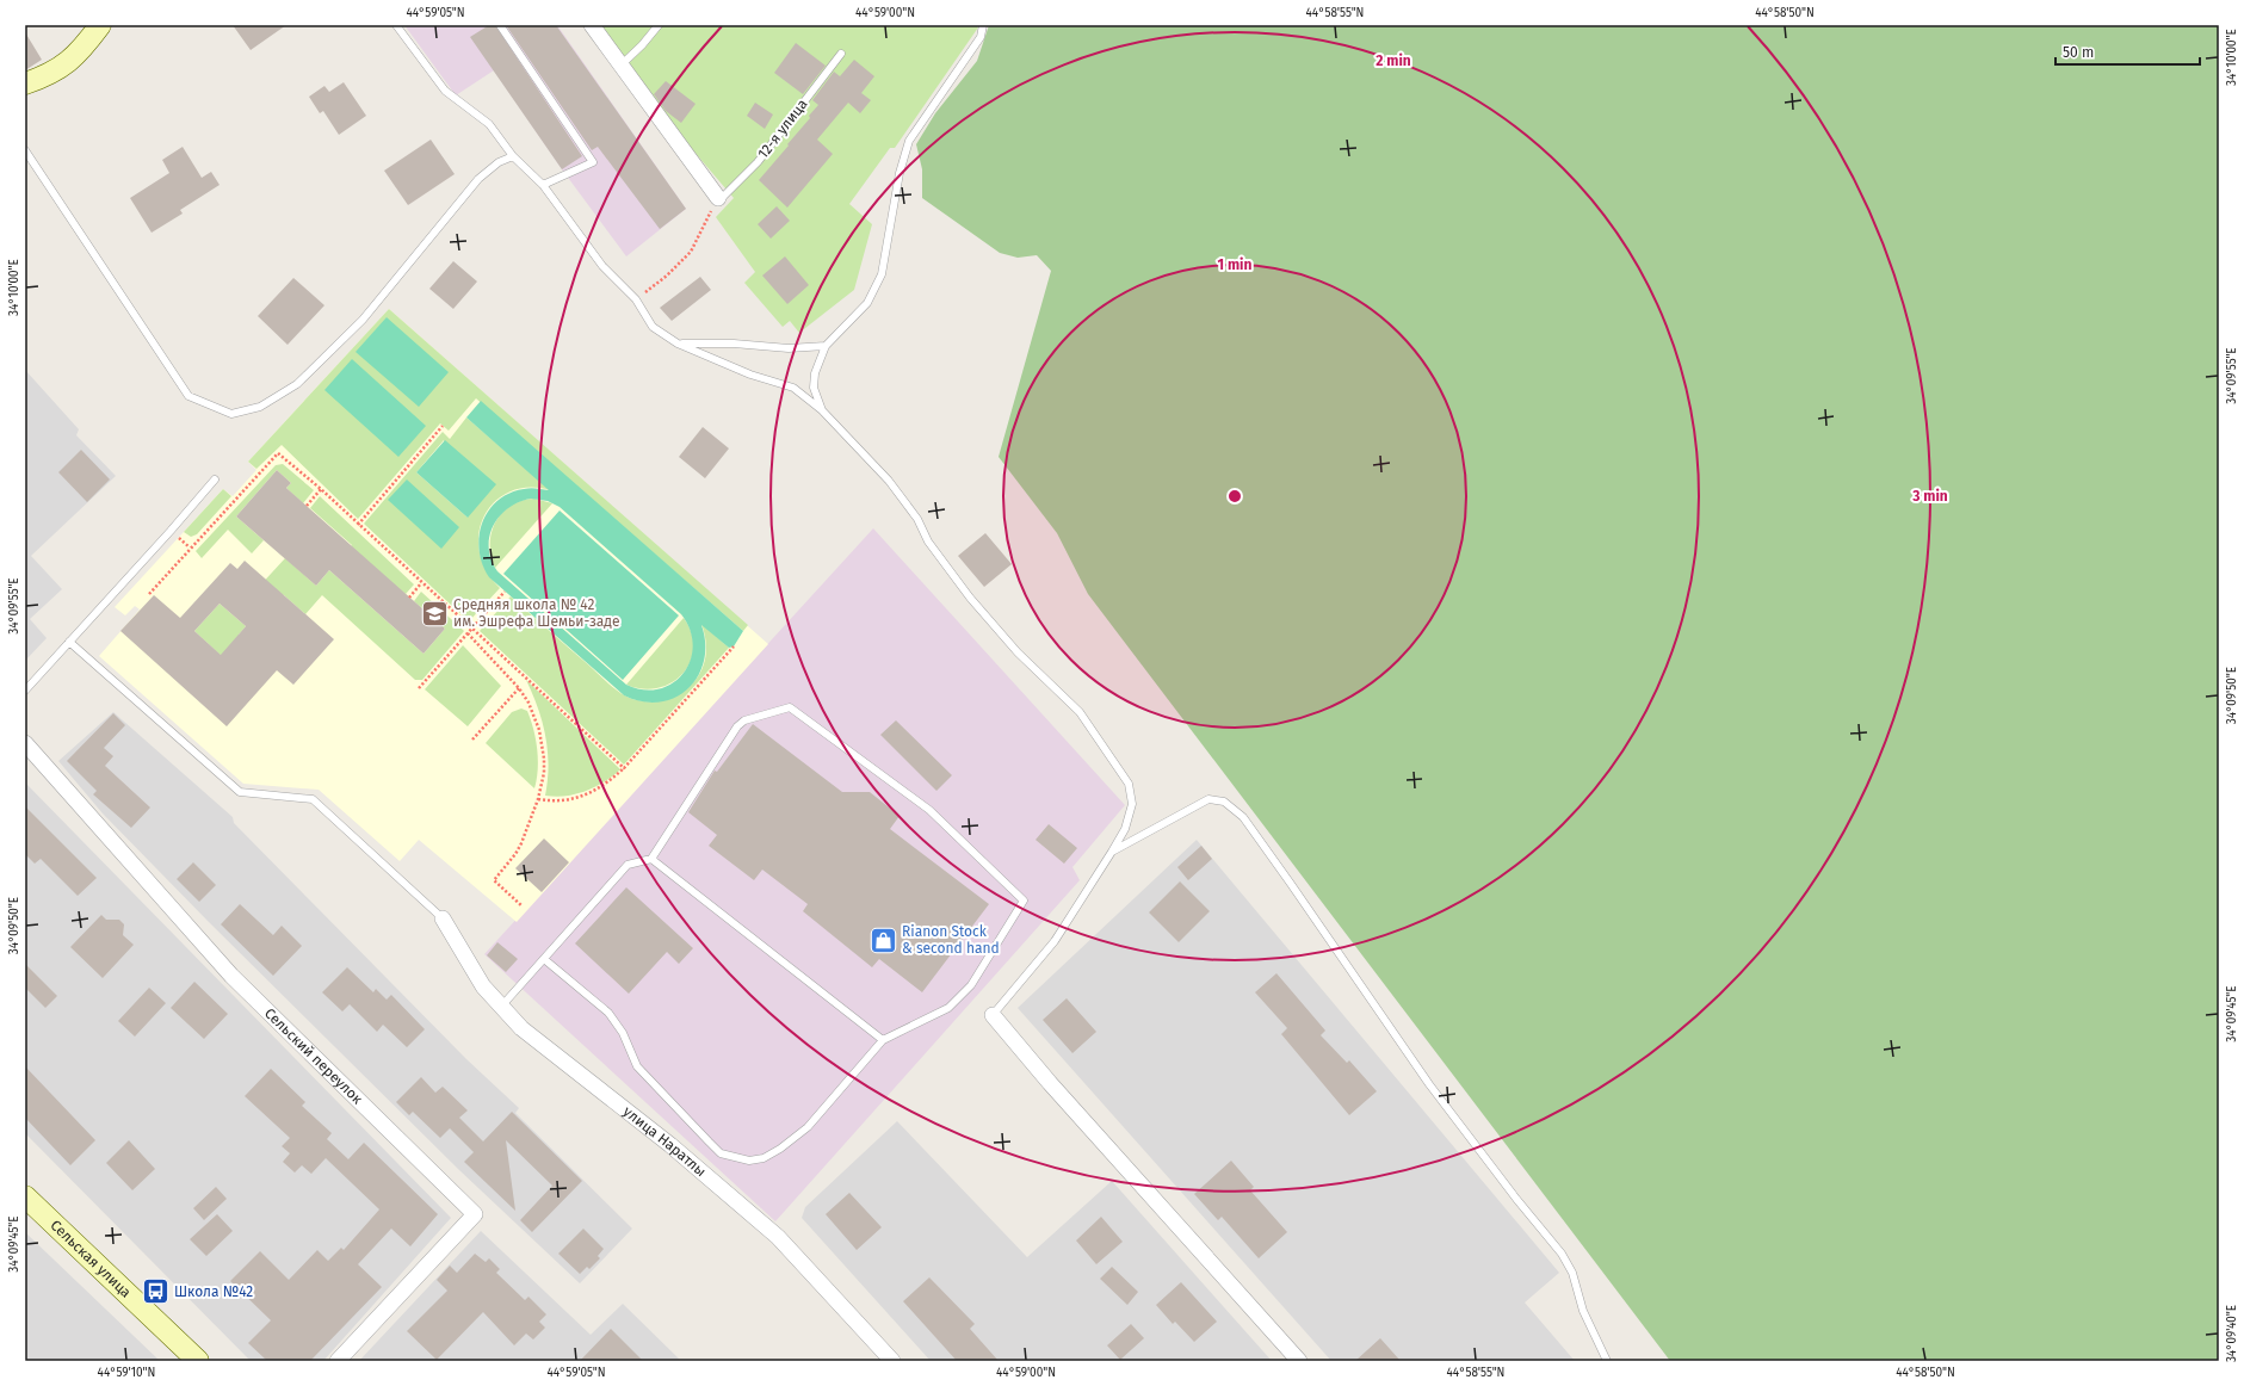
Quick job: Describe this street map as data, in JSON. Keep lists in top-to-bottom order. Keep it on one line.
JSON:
{"streets":{"main road":["Сельская улица"],"street":["Сельский переулок","улица Наратлы"],"lane":["12-я улица"]},"places":{"school or university":["Средняя школа № 42 им. Эшрефа Шемьи-заде"],"shop":["Rianon Stock & second hand"],"bus stop":["Школа №42"]},"scale_bar":"50 m","coordinates":["44°59'05\"N","44°59'00\"N","44°58'55\"N","44°58'50\"N","34°10'00\"E","34°09'55\"E","34°09'50\"E","34°09'45\"E","34°09'40\"E","44°59'10\"N"],"rings":["2 min","1 min","3 min"]}
